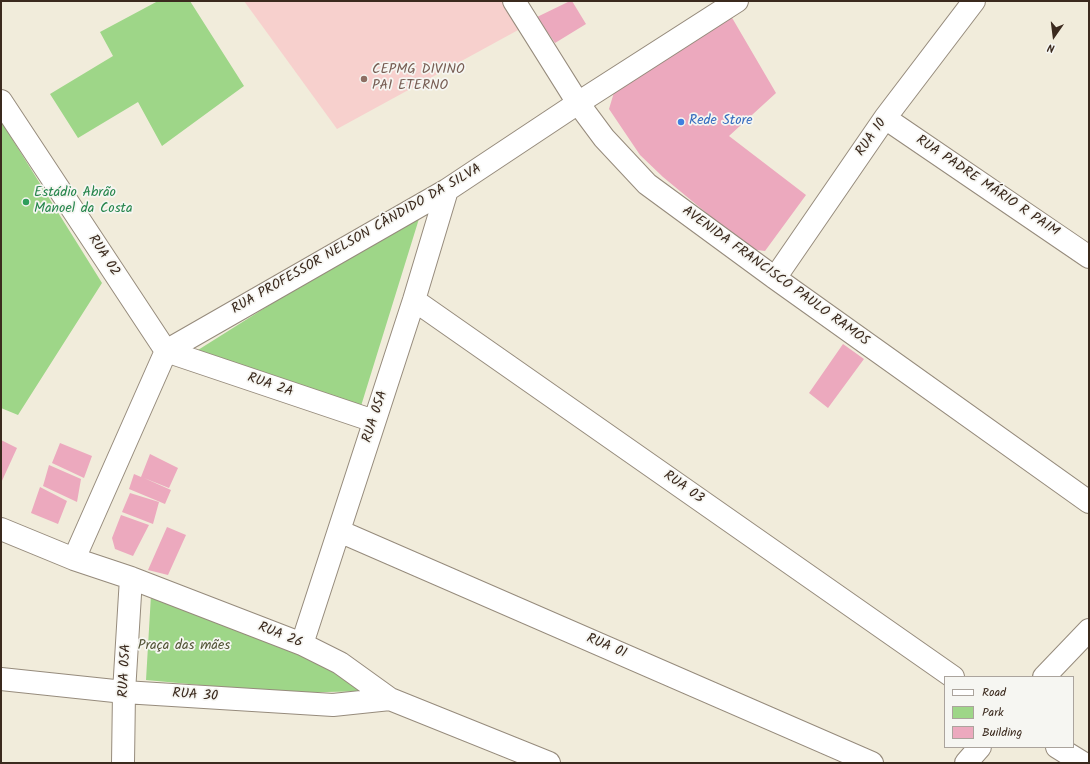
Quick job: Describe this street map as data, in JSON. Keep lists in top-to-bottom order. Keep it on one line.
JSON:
{"streets":{"street":["RUA 10","RUA PADRE MÁRIO R PAIM","RUA PROFESSOR NELSON CÂNDIDO DA SILVA","RUA 02","AVENIDA FRANCISCO PAULO RAMOS","RUA 2A","RUA 05A","RUA 03","RUA 26","RUA 01","RUA 30"]},"crossings":[["RUA 10","RUA PADRE MÁRIO R PAIM"],["RUA 10","AVENIDA FRANCISCO PAULO RAMOS"],["RUA PROFESSOR NELSON CÂNDIDO DA SILVA","RUA 02"],["RUA PROFESSOR NELSON CÂNDIDO DA SILVA","AVENIDA FRANCISCO PAULO RAMOS"],["RUA PROFESSOR NELSON CÂNDIDO DA SILVA","RUA 2A"],["RUA PROFESSOR NELSON CÂNDIDO DA SILVA","RUA 05A"],["RUA 02","RUA 2A"],["RUA 2A","RUA 05A"],["RUA 05A","RUA 03"],["RUA 05A","RUA 26"],["RUA 05A","RUA 01"],["RUA 05A","RUA 30"],["RUA 26","RUA 30"]],"parks":["Praça das mães"],"places":["CEPMG DIVINO PAI ETERNO","Rede Store","Estádio Abrão Manoel da Costa"],"legend":["Road","Park","Building"],"north":"bottom"}
